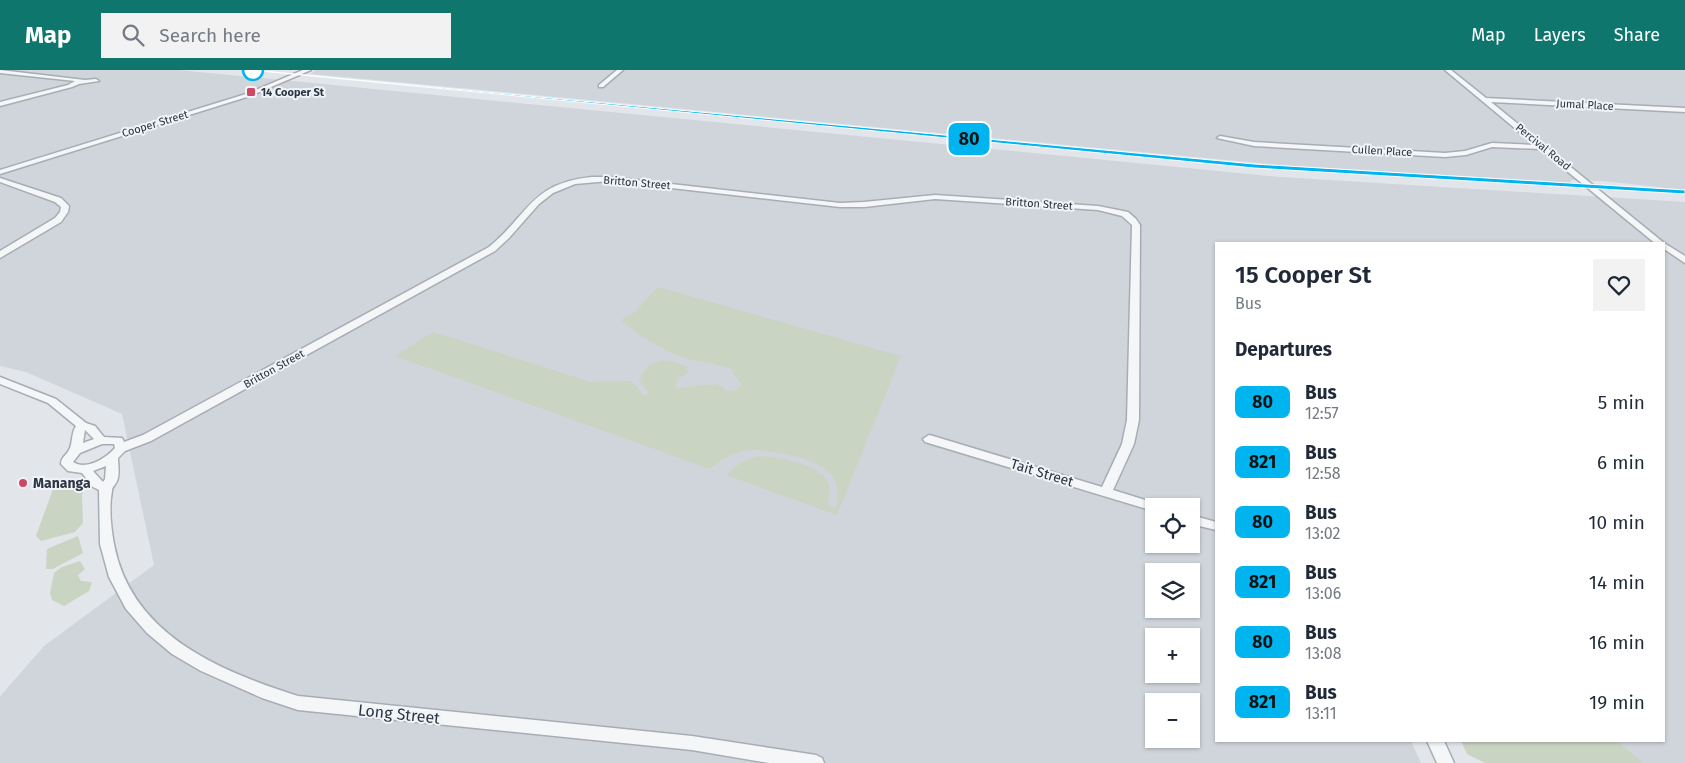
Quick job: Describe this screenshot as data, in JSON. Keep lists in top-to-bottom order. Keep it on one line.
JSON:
{"streets":{"street":["Jumal Place","Cooper Street","Percival Road","Cullen Place","Britton Street","Tait Street","Long Street"]},"crossings":[["Jumal Place","Percival Road"],["Percival Road","Cullen Place"],["Britton Street","Tait Street"]],"places":{"transit":["14 Cooper St"],"other":["Mananga"]},"lines":["bus line 80"],"page":{"header":"Map","search":"Search here","nav":["Map","Layers","Share"],"on_map":"80","heading":[["15 Cooper St","Bus"],"Departures"],"list":[{"mark":"80","name":"Bus","note":"12:57","value":"5 min"},{"mark":"821","name":"Bus","note":"12:58","value":"6 min"},{"mark":"80","name":"Bus","note":"13:02","value":"10 min"},{"mark":"821","name":"Bus","note":"13:06","value":"14 min"},{"mark":"80","name":"Bus","note":"13:08","value":"16 min"},{"mark":"821","name":"Bus","note":"13:11","value":"19 min"}],"map_buttons":["+","−"]}}
